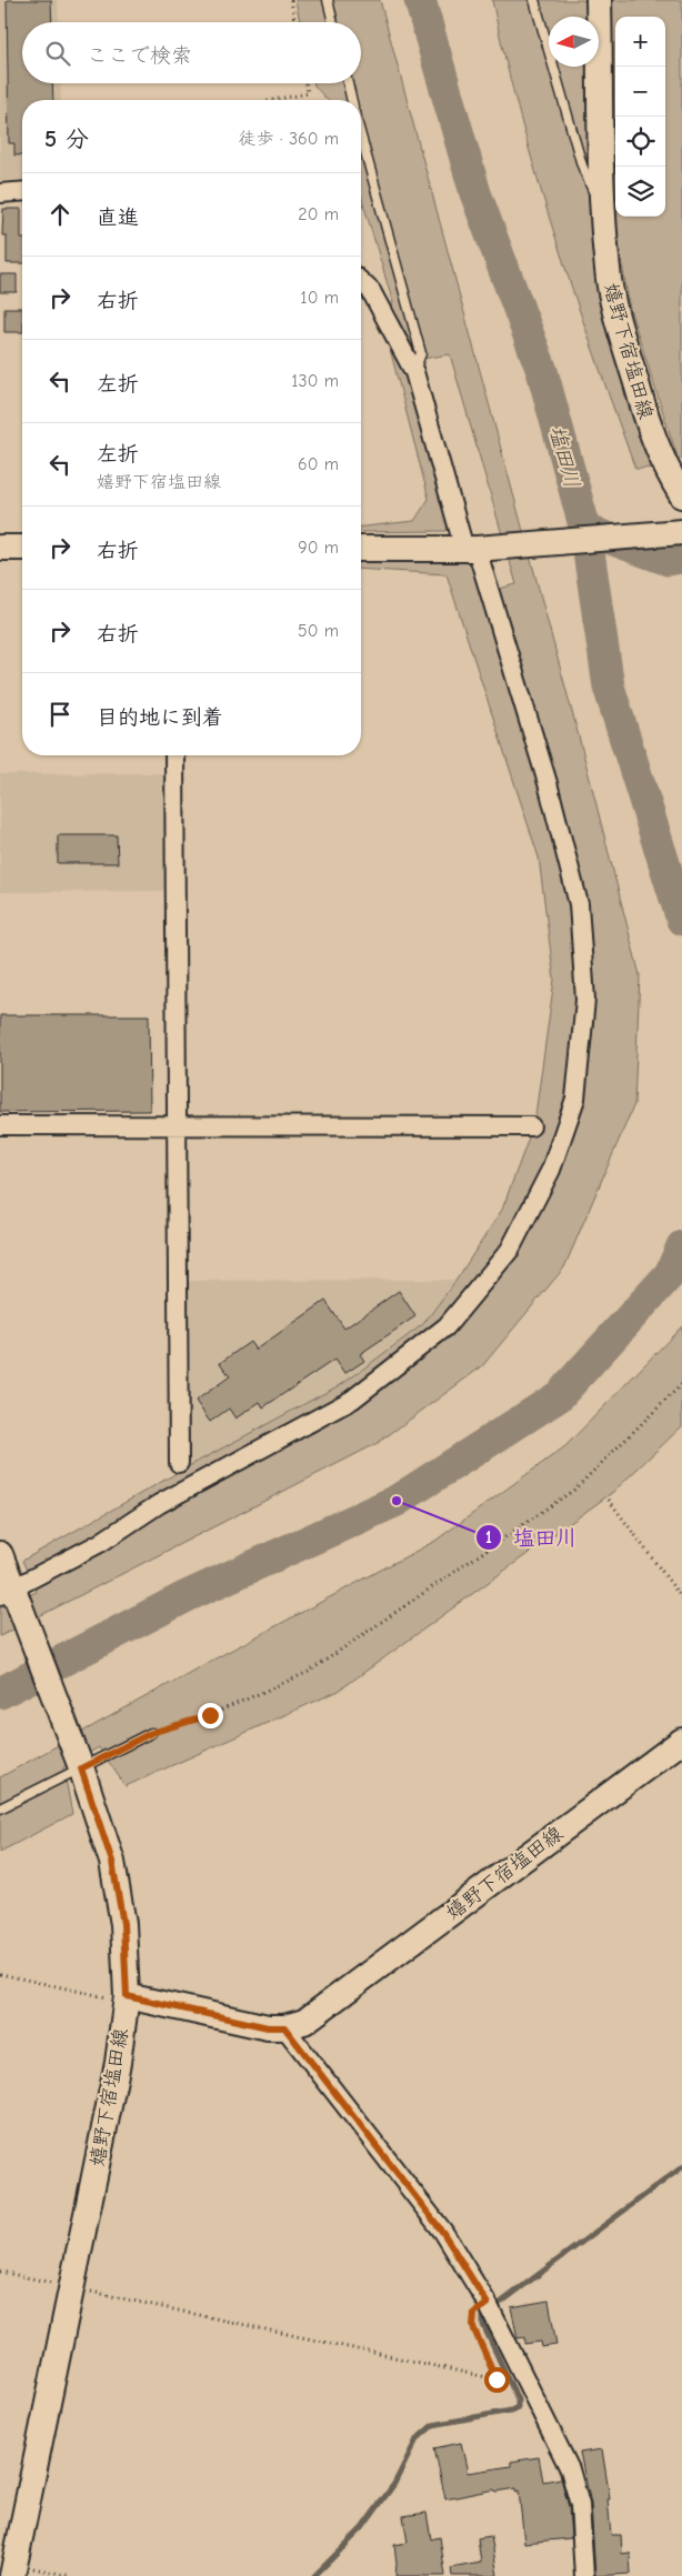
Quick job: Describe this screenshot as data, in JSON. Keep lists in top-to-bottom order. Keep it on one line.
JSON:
{"streets":{"main road":["嬉野下宿塩田線"]},"water":["塩田川"],"places":["塩田川"],"north":"left","page":{"map_buttons":["+","−"],"search":"ここで検索","heading":["5 分","徒歩 · 360 m"],"list":[["直進","20 m"],["右折","10 m"],["左折","130 m"],["左折","嬉野下宿塩田線","60 m"],["右折","90 m"],["右折","50 m"],"目的地に到着"]}}
